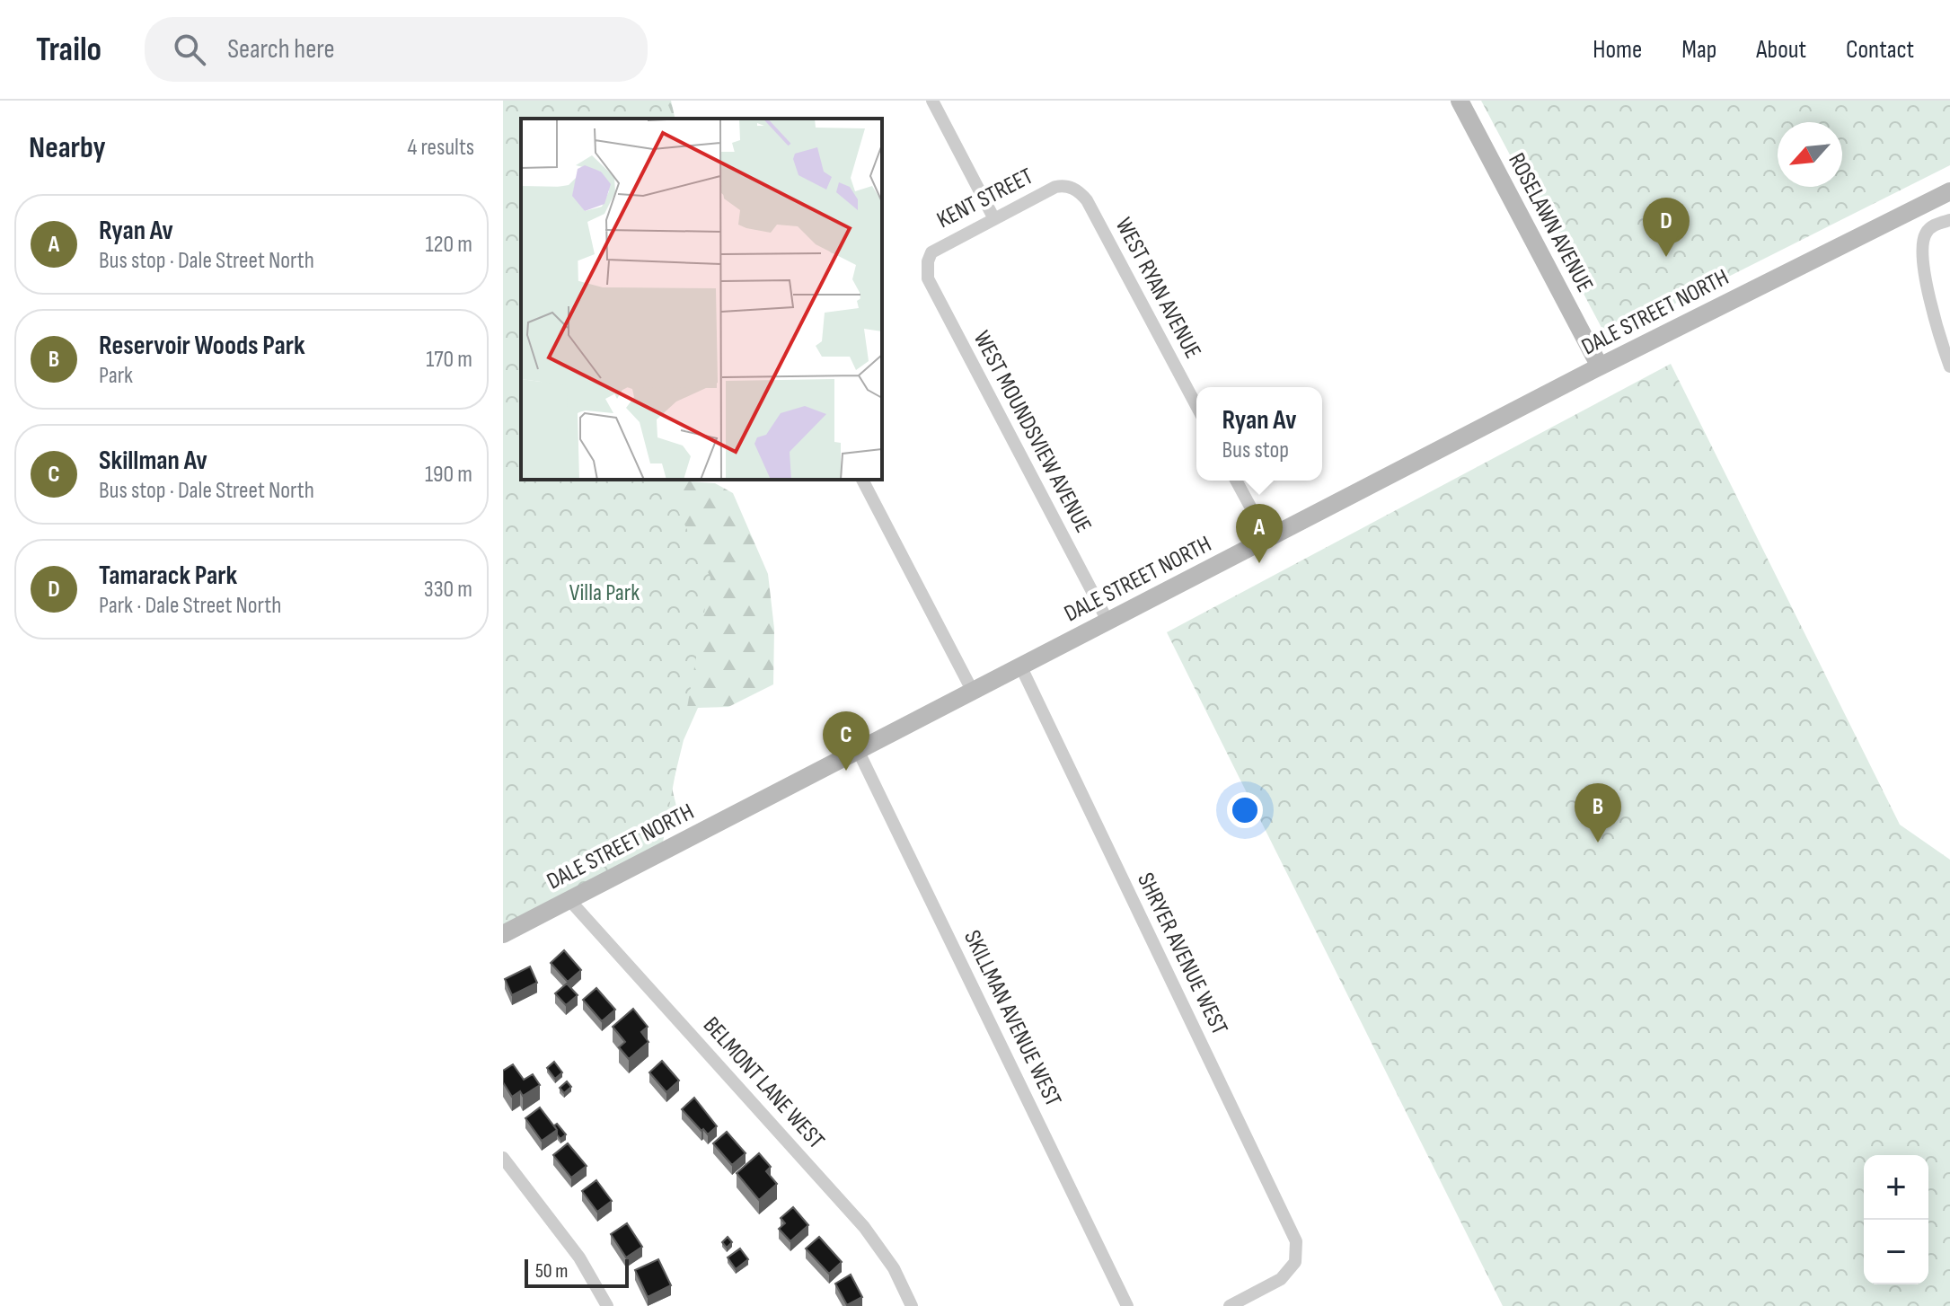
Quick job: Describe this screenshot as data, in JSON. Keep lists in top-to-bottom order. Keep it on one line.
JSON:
{"streets":{"main road":["ROSELAWN AVENUE","DALE STREET NORTH"],"street":["KENT STREET","WEST RYAN AVENUE","WEST MOUNDSVIEW AVENUE","SHRYER AVENUE WEST","SKILLMAN AVENUE WEST","BELMONT LANE WEST"]},"crossings":[["KENT STREET","WEST RYAN AVENUE"],["KENT STREET","WEST MOUNDSVIEW AVENUE"],["ROSELAWN AVENUE","DALE STREET NORTH"],["DALE STREET NORTH","WEST MOUNDSVIEW AVENUE"],["DALE STREET NORTH","SHRYER AVENUE WEST"],["DALE STREET NORTH","SKILLMAN AVENUE WEST"],["DALE STREET NORTH","BELMONT LANE WEST"]],"parks":["Villa Park"],"scale_bar":"50 m","north":"bottom left","page":{"header":"Trailo","search":"Search here","nav":["Home","Map","About","Contact"],"heading":["Nearby","4 results"],"list":[{"mark":"A","name":"Ryan Av","note":"Bus stop · Dale Street North","value":"120 m"},{"mark":"B","name":"Reservoir Woods Park","note":"Park","value":"170 m"},{"mark":"C","name":"Skillman Av","note":"Bus stop · Dale Street North","value":"190 m"},{"mark":"D","name":"Tamarack Park","note":"Park · Dale Street North","value":"330 m"}],"pins":["D","A","C","B"],"popup":["Ryan Av","Bus stop"],"map_buttons":["+","−"],"scale":"50 m"}}
